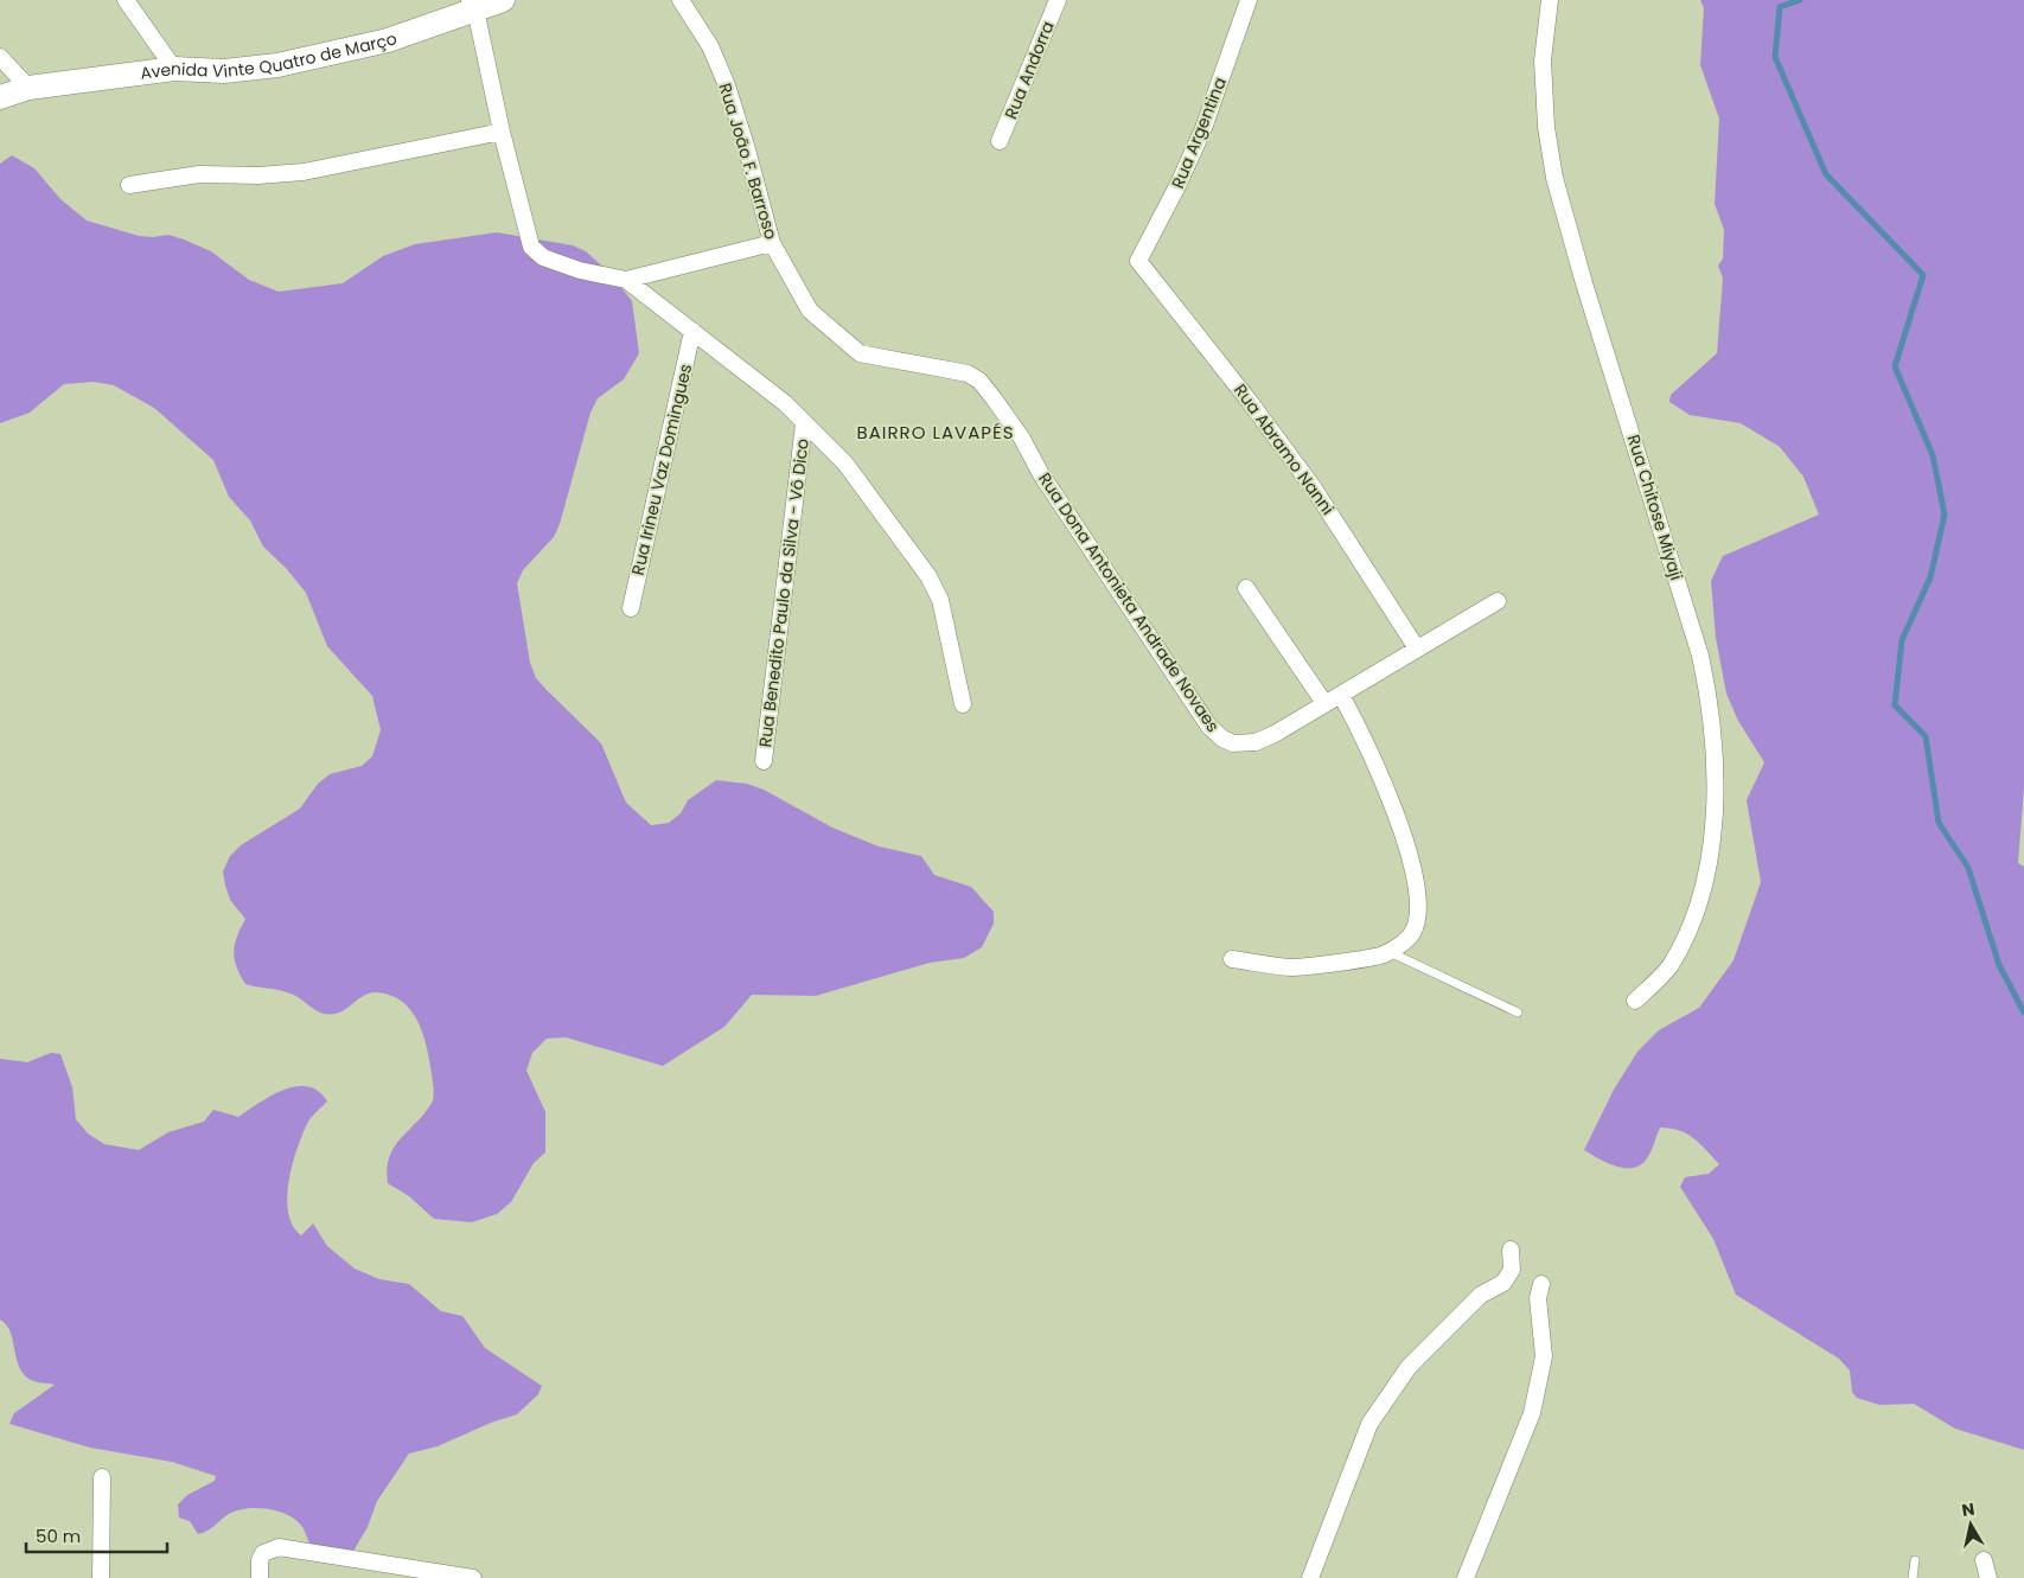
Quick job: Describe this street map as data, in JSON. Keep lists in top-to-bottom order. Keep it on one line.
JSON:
{"streets":{"main road":["Avenida Vinte Quatro de Março"],"street":["Rua Andorra","Rua Argentina","Rua João F. Barroso","Rua Abramo Nanni","Rua Irineu Vaz Domingues","Rua Chitose Miyaji","Rua Benedito Paulo da Silva - Vô Dico","Rua Dona Antonieta Andrade Novaes"]},"crossings":[["Rua Argentina","Rua Abramo Nanni"],["Rua João F. Barroso","Rua Dona Antonieta Andrade Novaes"],["Rua Abramo Nanni","Rua Dona Antonieta Andrade Novaes"]],"districts":["BAIRRO LAVAPÉS"],"scale_bar":"50 m","north":"top"}
